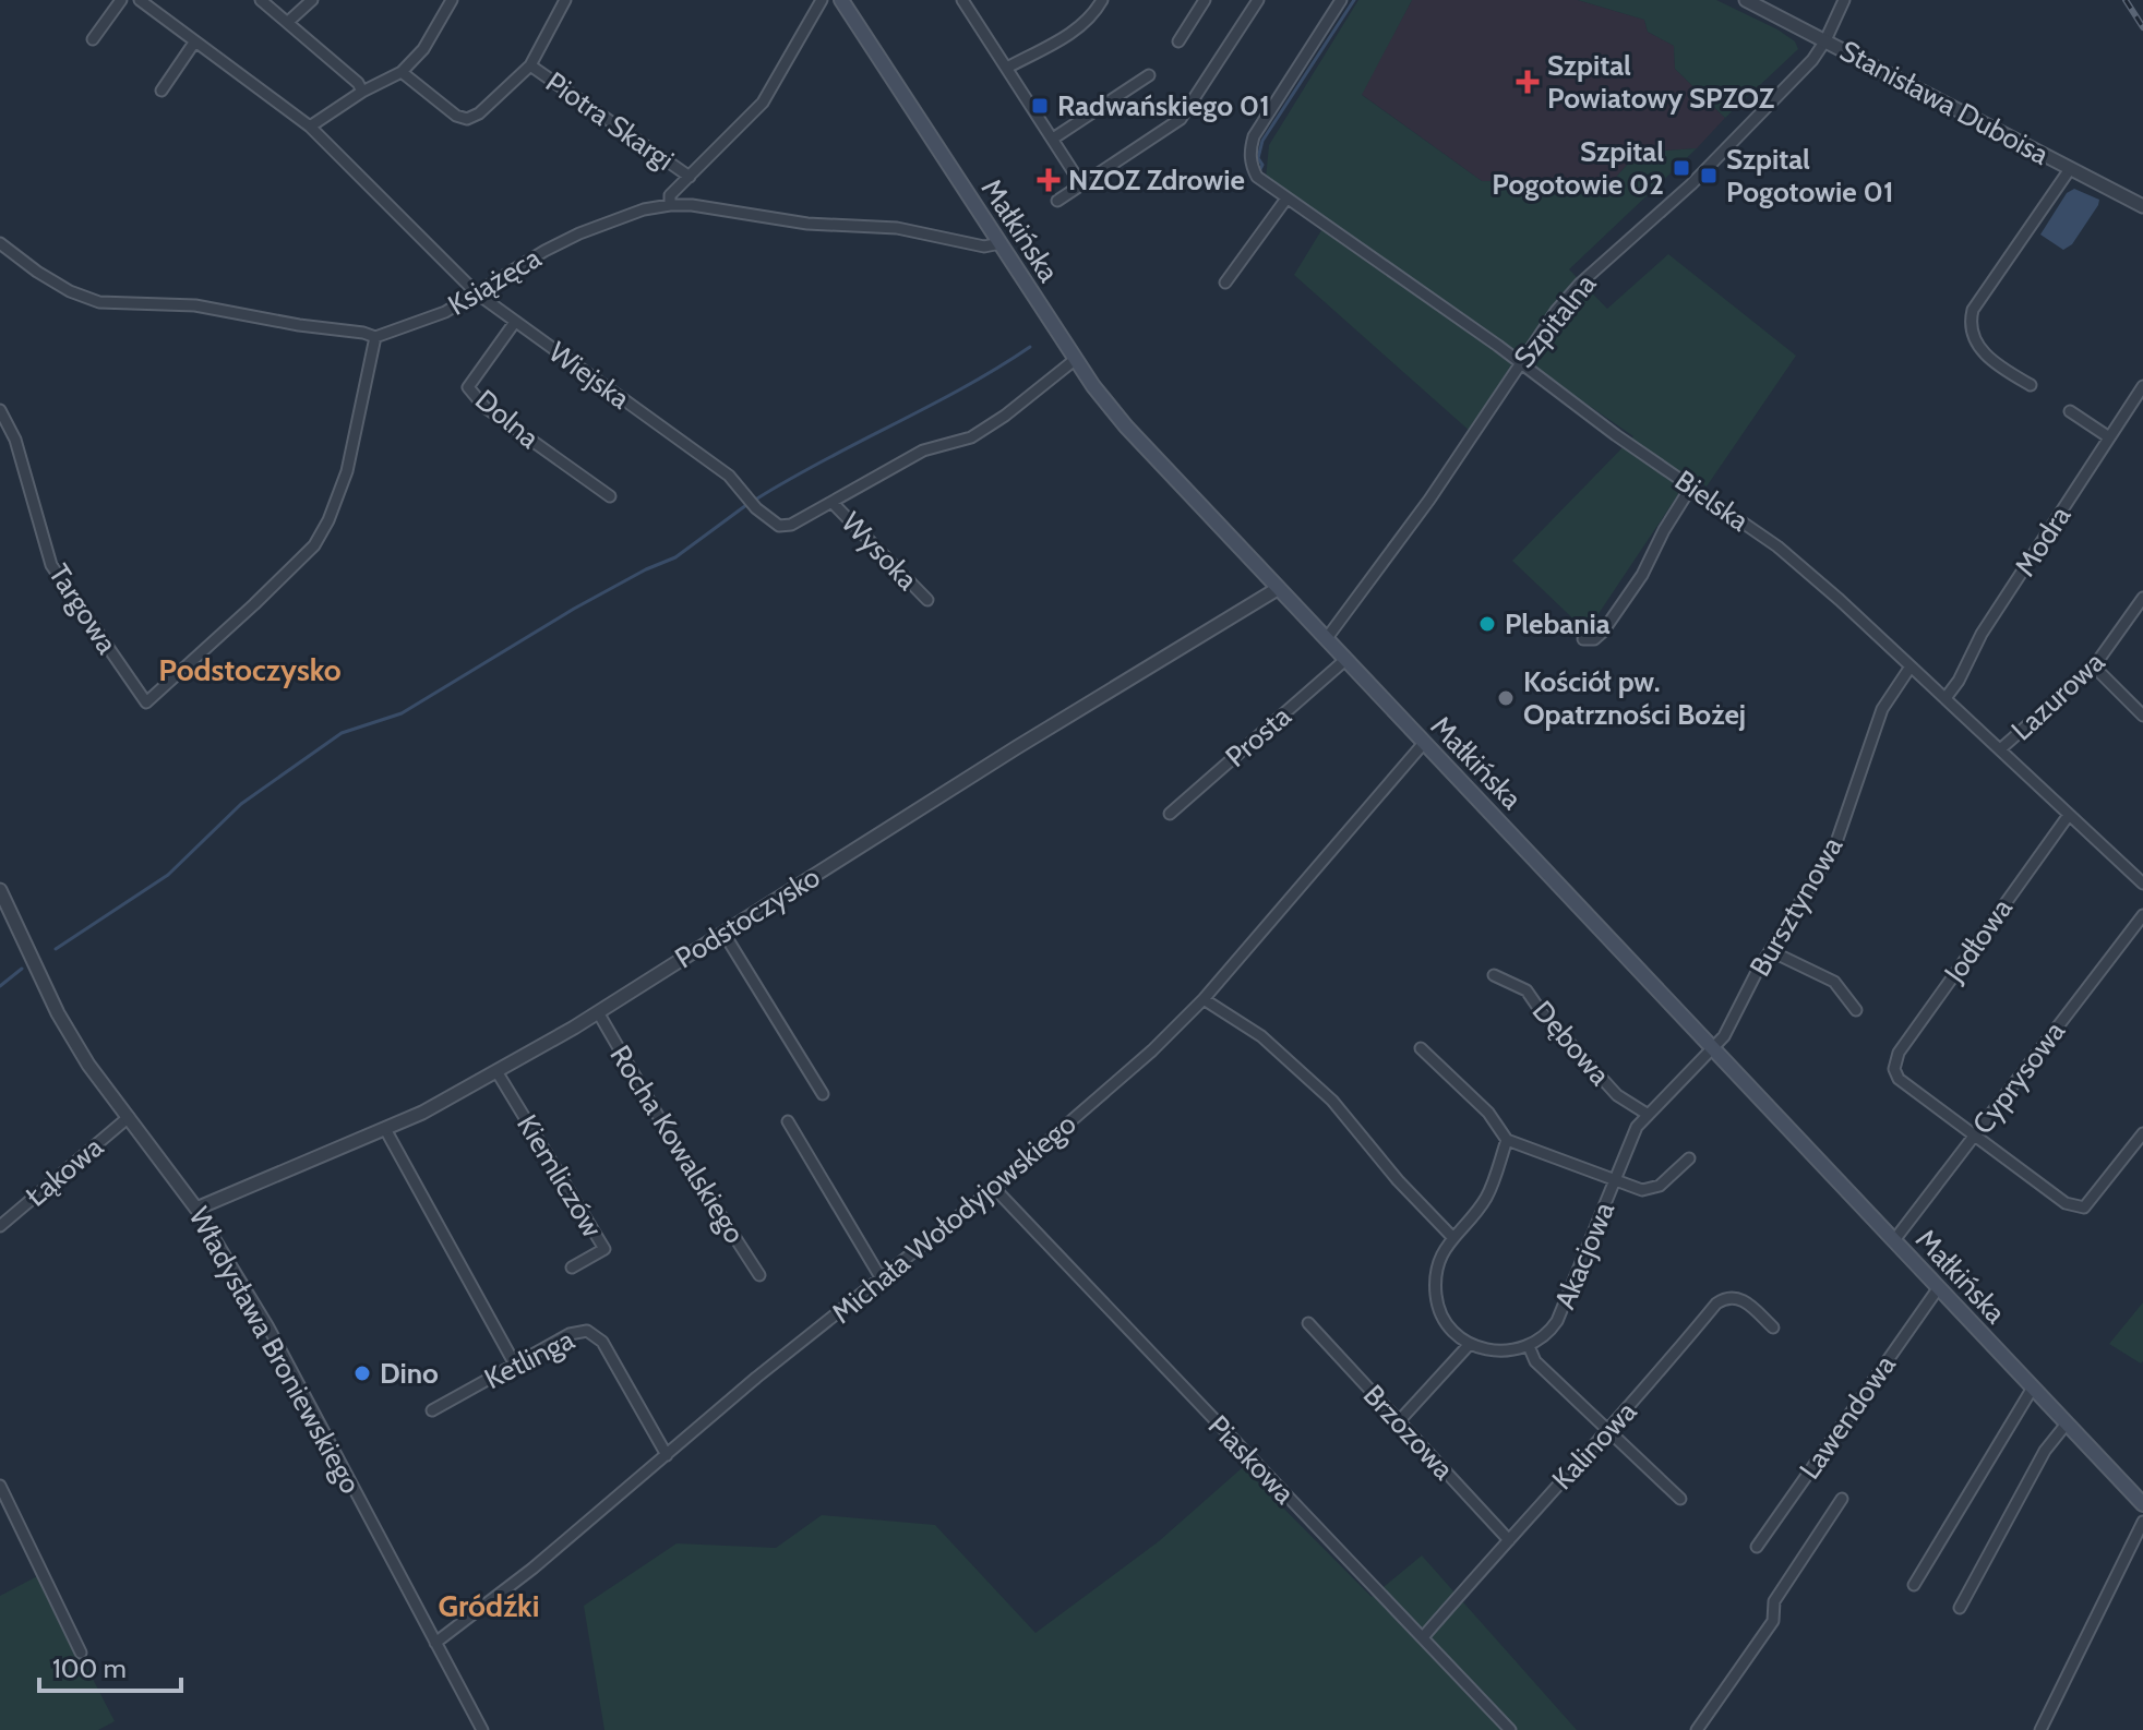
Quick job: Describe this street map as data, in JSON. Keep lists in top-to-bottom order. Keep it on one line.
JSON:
{"streets":{"main road":["Małkińska"],"street":["Stanisława Duboisa","Piotra Skargi","Książęca","Szpitalna","Wiejska","Dolna","Bielska","Modra","Wysoka","Targowa","Lazurowa","Prosta","Bursztynowa","Podstoczysko","Jodłowa","Dębowa","Cyprysowa","Rocha Kowalskiego","Łąkowa","Kiemliczów","Michała Wołodyjowskiego","Akacjowa","Władysława Broniewskiego","Ketlinga","Lawendowa","Brzozowa","Kalinowa","Piaskowa"]},"crossings":[["Stanisława Duboisa","Szpitalna"],["Małkińska","Książęca"],["Małkińska","Szpitalna"],["Małkińska","Wiejska"],["Małkińska","Prosta"],["Małkińska","Bursztynowa"],["Małkińska","Podstoczysko"],["Małkińska","Cyprysowa"],["Małkińska","Michała Wołodyjowskiego"],["Małkińska","Akacjowa"],["Małkińska","Lawendowa"],["Książęca","Wiejska"],["Książęca","Targowa"],["Szpitalna","Bielska"],["Wiejska","Dolna"],["Wiejska","Wysoka"],["Bielska","Modra"],["Bielska","Lazurowa"],["Bielska","Bursztynowa"],["Bielska","Jodłowa"],["Bursztynowa","Akacjowa"],["Podstoczysko","Rocha Kowalskiego"],["Podstoczysko","Kiemliczów"],["Podstoczysko","Władysława Broniewskiego"],["Jodłowa","Cyprysowa"],["Dębowa","Akacjowa"],["Łąkowa","Władysława Broniewskiego"],["Michała Wołodyjowskiego","Władysława Broniewskiego"],["Michała Wołodyjowskiego","Ketlinga"],["Michała Wołodyjowskiego","Piaskowa"],["Brzozowa","Kalinowa"],["Kalinowa","Piaskowa"]],"districts":["Podstoczysko","Gródźki"],"places":{"health":["Szpital Powiatowy SPZOZ","NZOZ Zdrowie"],"transit":["Radwańskiego 01","Szpital Pogotowie 02","Szpital Pogotowie 01"],"other":["Plebania","Kościół pw. Opatrzności Bożej","Dino"]},"scale_bar":"100 m"}
